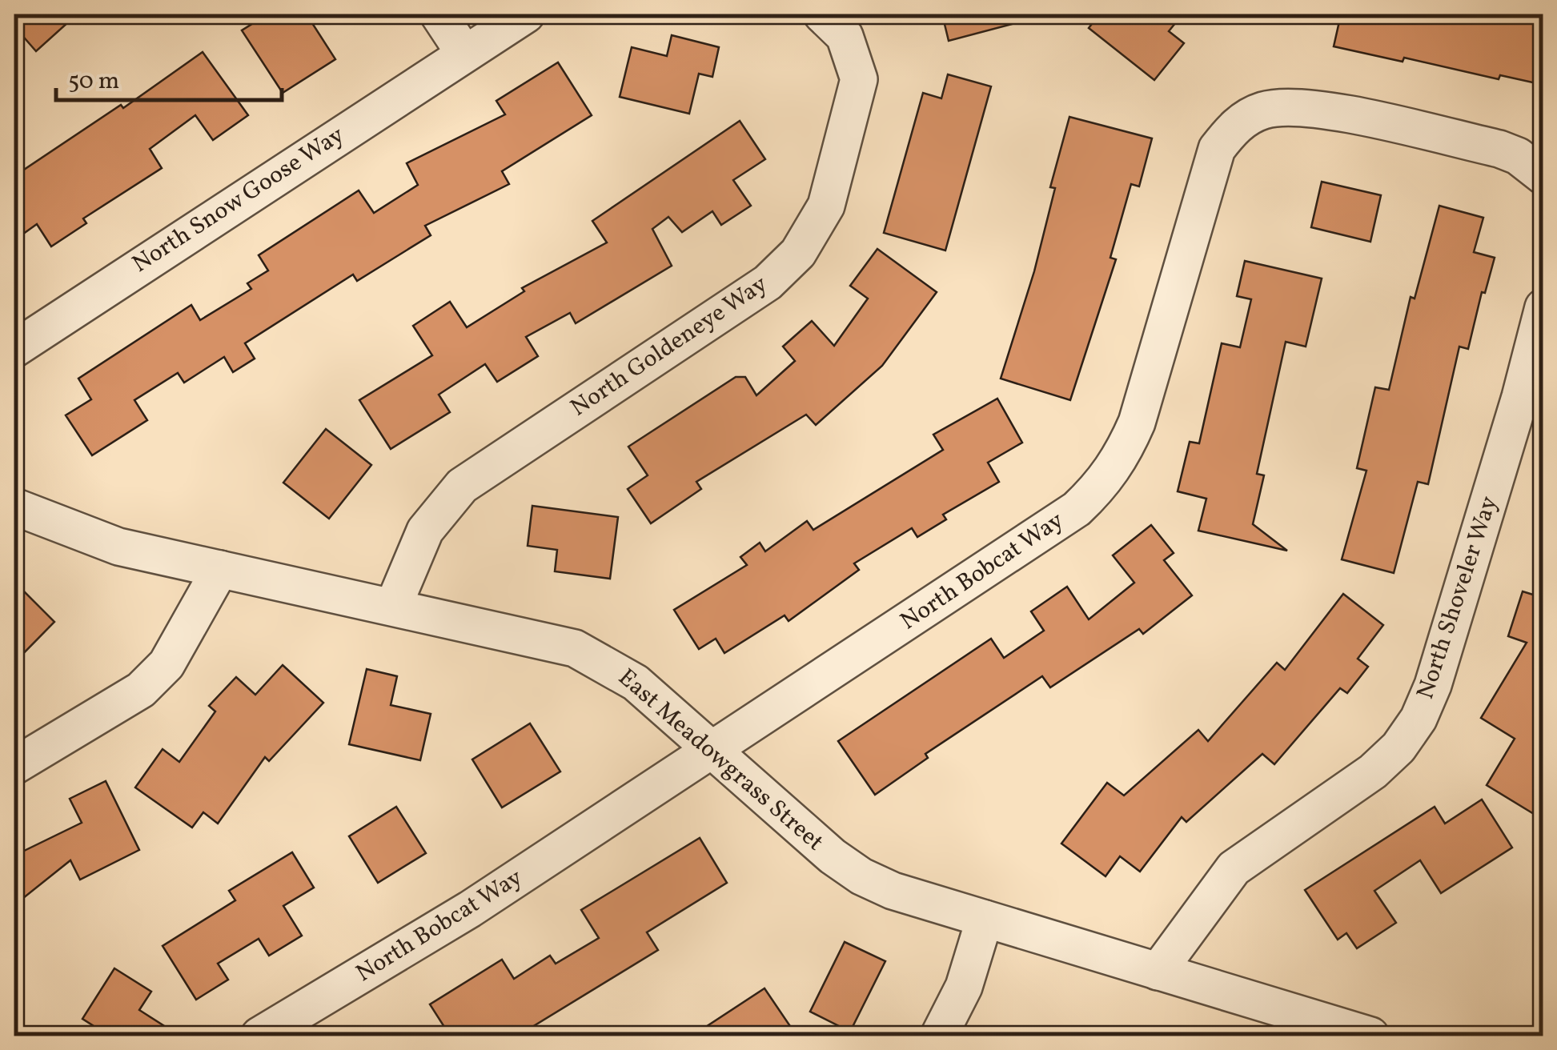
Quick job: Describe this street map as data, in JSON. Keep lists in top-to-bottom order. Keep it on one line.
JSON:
{"streets":{"street":["North Snow Goose Way","North Goldeneye Way","North Bobcat Way","North Shoveler Way","East Meadowgrass Street"]},"crossings":[["North Goldeneye Way","East Meadowgrass Street"],["North Bobcat Way","East Meadowgrass Street"],["North Shoveler Way","East Meadowgrass Street"]],"scale_bar":"50 m"}
